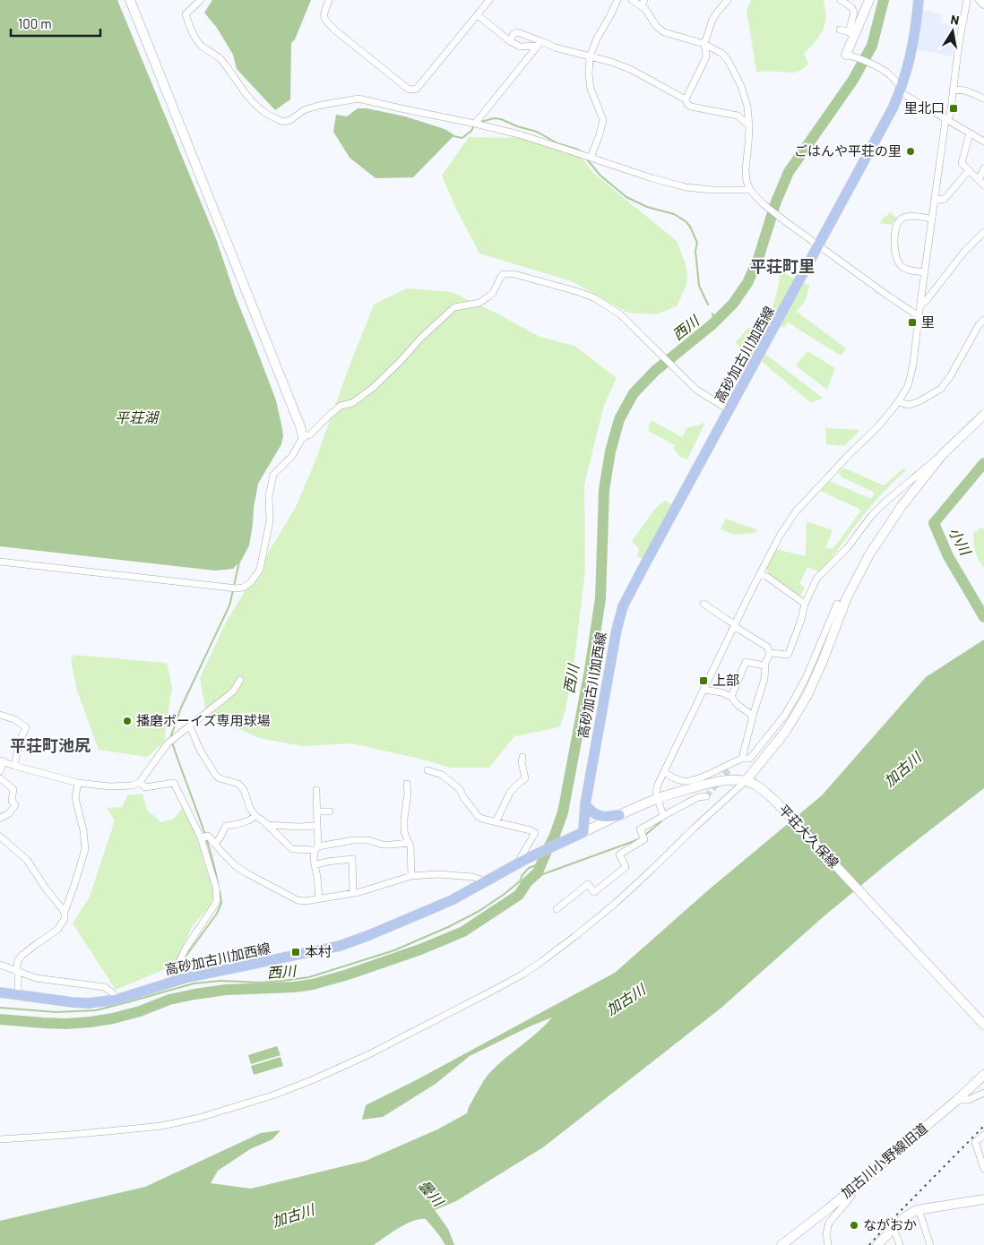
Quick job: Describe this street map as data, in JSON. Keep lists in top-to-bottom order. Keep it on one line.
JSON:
{"streets":{"main road":["高砂加古川加西線"],"street":["平荘大久保線","加古川小野線旧道"]},"districts":["平荘町里","平荘町池尻"],"water":["西川","平荘湖","小川","加古川","曇川"],"places":{"transit":["里北口","里","上部","本村"],"other":["ごはんや平荘の里","播磨ボーイズ専用球場","ながおか"]},"scale_bar":"100 m","north":"top"}
